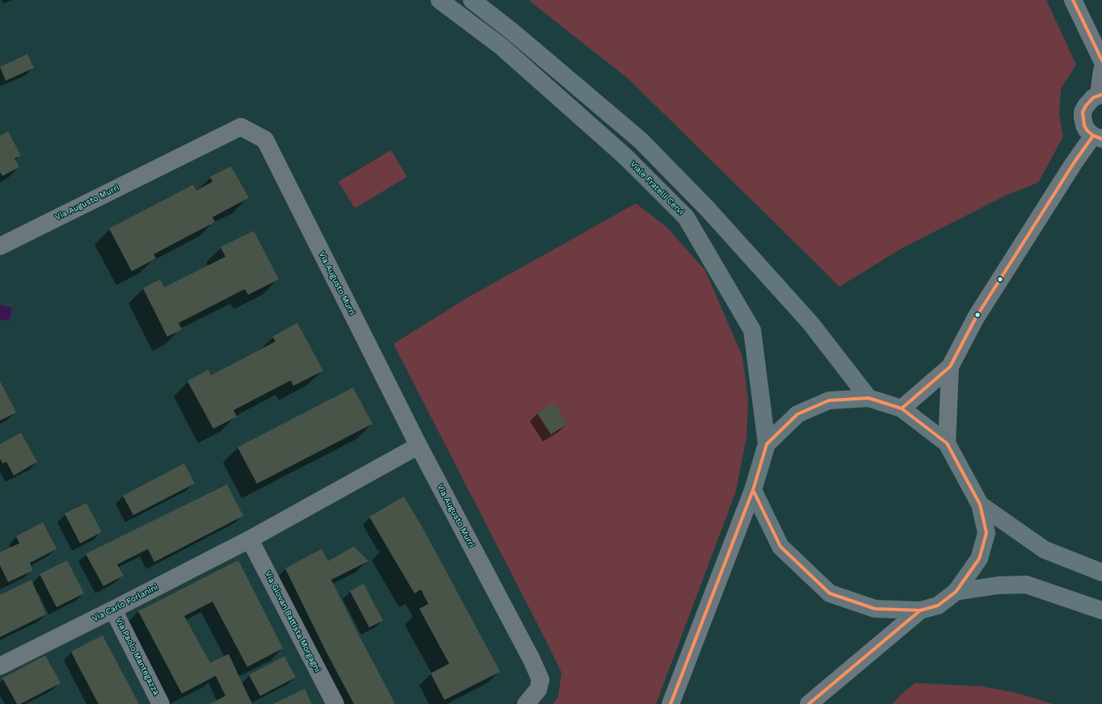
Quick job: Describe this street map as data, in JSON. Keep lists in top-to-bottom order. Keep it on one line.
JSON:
{"streets":{"main road":["Viale Fratelli Cervi"],"street":["Via Augusto Murri","Via Carlo Forlanini","Via Giovan Battista Morgagni","Via Paolo Mantegazza"]},"crossings":[["Via Augusto Murri","Via Carlo Forlanini"],["Via Carlo Forlanini","Via Giovan Battista Morgagni"],["Via Carlo Forlanini","Via Paolo Mantegazza"]]}
